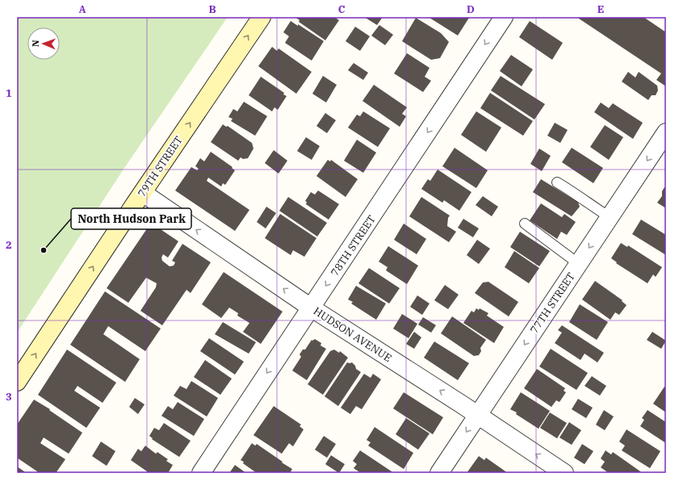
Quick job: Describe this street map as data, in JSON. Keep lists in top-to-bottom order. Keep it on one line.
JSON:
{"streets":{"street":["79TH STREET","78TH STREET","77TH STREET","HUDSON AVENUE"]},"crossings":[["79TH STREET","HUDSON AVENUE"],["78TH STREET","HUDSON AVENUE"],["77TH STREET","HUDSON AVENUE"]],"one_way":["79TH STREET","78TH STREET","77TH STREET","HUDSON AVENUE"],"places":["North Hudson Park"],"north":"left","grid":{"columns":["A","B","C","D","E"],"rows":["1","2","3"]}}
